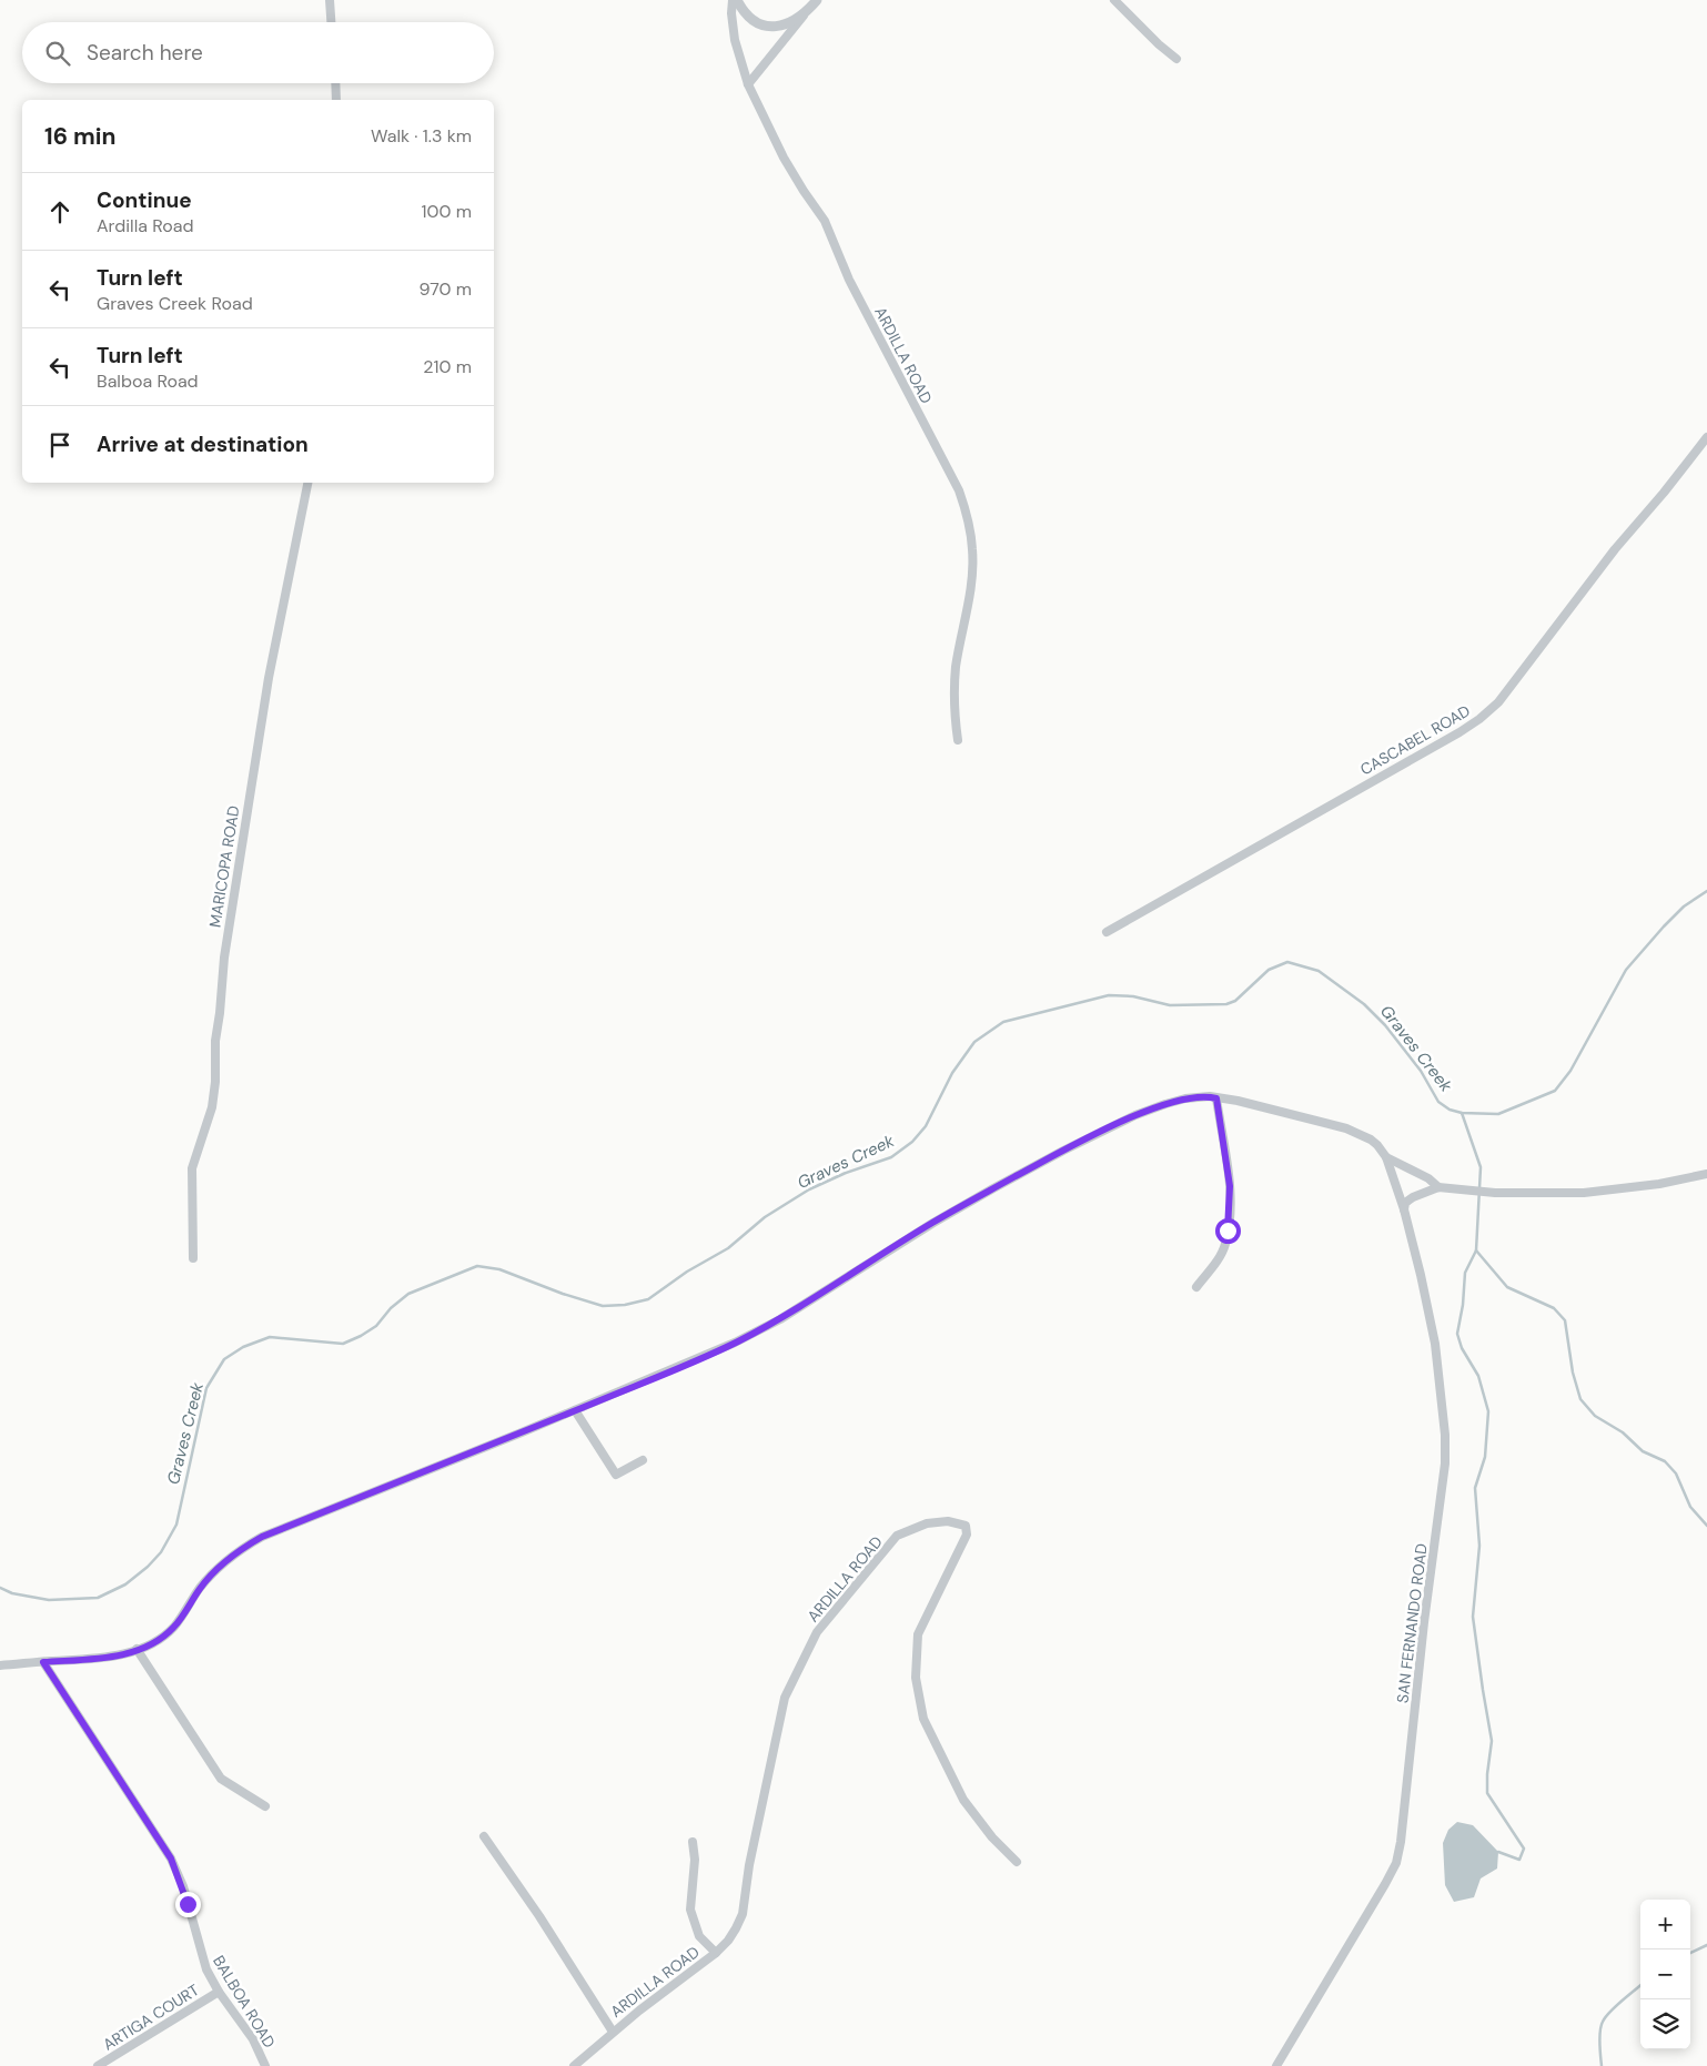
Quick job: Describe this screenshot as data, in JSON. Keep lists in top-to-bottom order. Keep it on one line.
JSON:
{"streets":{"street":["ARDILLA ROAD","CASCABEL ROAD","MARICOPA ROAD","SAN FERNANDO ROAD","BALBOA ROAD","ARTIGA COURT"]},"crossings":[["BALBOA ROAD","ARTIGA COURT"]],"water":["Graves Creek"],"page":{"search":"Search here","heading":["16 min","Walk · 1.3 km"],"list":[["Continue","Ardilla Road","100 m"],["Turn left","Graves Creek Road","970 m"],["Turn left","Balboa Road","210 m"],"Arrive at destination"],"map_buttons":["+","−"]}}
